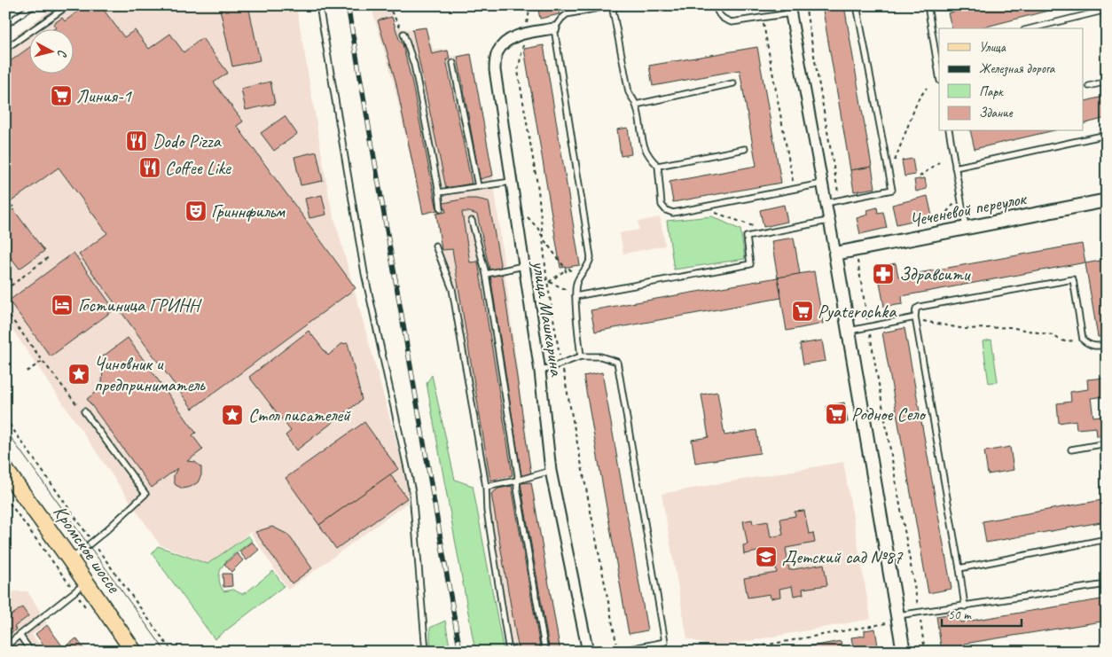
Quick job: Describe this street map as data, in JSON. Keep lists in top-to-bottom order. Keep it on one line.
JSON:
{"streets":{"main road":["Кромское шоссе"],"street":["Чеченевой переулок","улица Машкарина"]},"places":{"supermarket":["Линия-1","Pyaterochka","Родное Село"],"restaurant":["Dodo Pizza","Coffee Like"],"theatre":["Гриннфильм"],"pharmacy":["Здравсити"],"hotel":["Гостиница ГРИНН"],"place":["Чиновник и предприниматель","Стол писателей"],"school or university":["Детский сад №87"]},"legend":["Улица","Железная дорога","Парк","Здание"],"scale_bar":"50 m","north":"right"}
